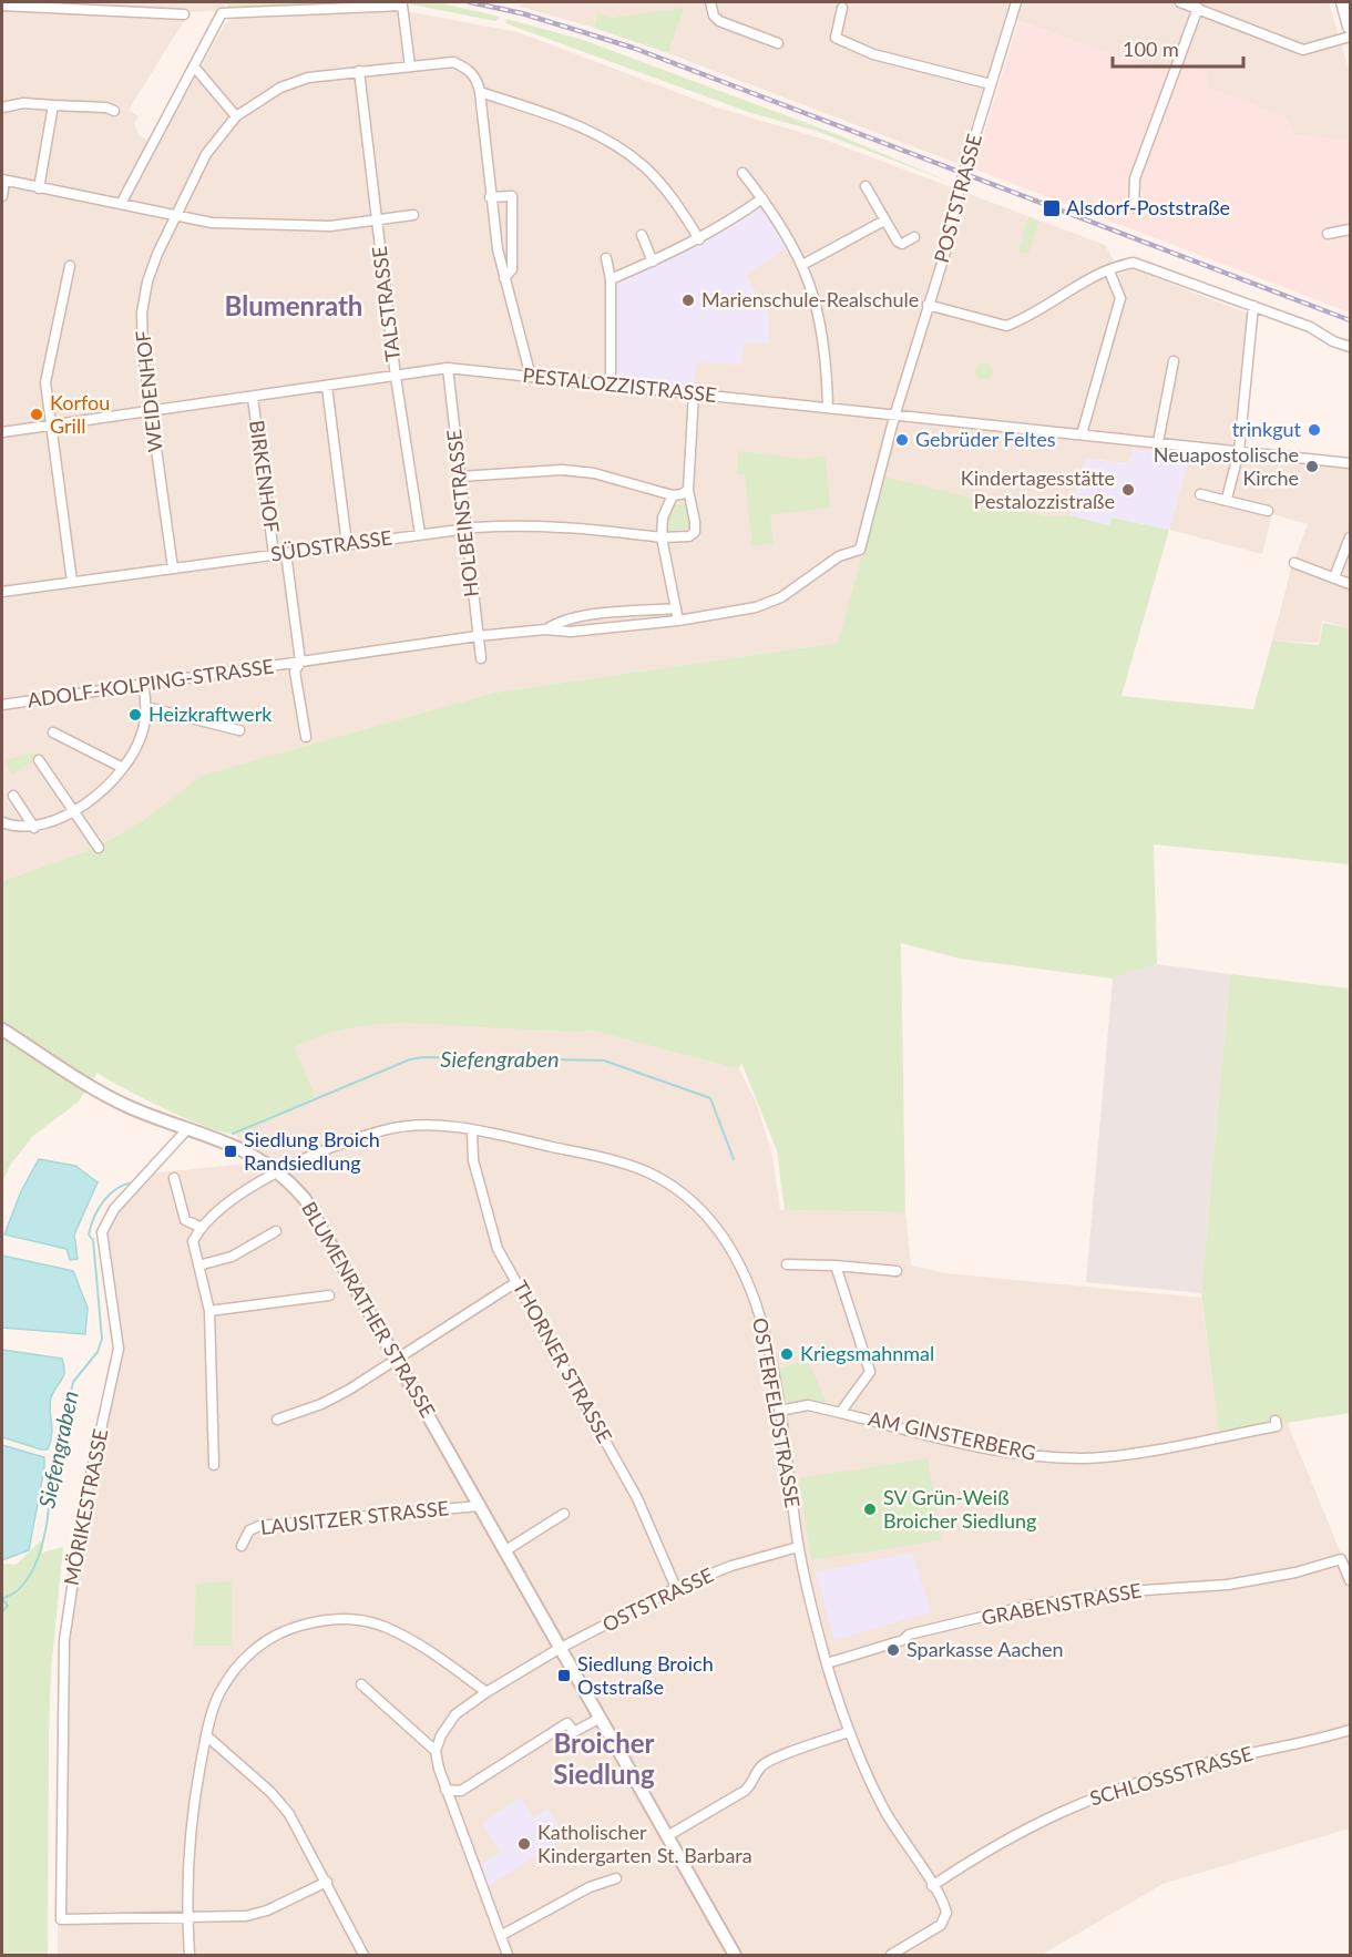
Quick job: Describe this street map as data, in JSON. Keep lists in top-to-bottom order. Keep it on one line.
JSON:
{"streets":{"street":["POSTSTRASSE","TALSTRASSE","PESTALOZZISTRASSE","WEIDENHOF","BIRKENHOF","HOLBEINSTRASSE","SÜDSTRASSE","ADOLF-KOLPING-STRASSE","BLUMENRATHER STRASSE","THORNER STRASSE","OSTERFELDSTRASSE","AM GINSTERBERG","MÖRIKESTRASSE","LAUSITZER STRASSE","OSTSTRASSE","GRABENSTRASSE","SCHLOSSSTRASSE"]},"crossings":[["POSTSTRASSE","PESTALOZZISTRASSE"],["POSTSTRASSE","ADOLF-KOLPING-STRASSE"],["TALSTRASSE","PESTALOZZISTRASSE"],["TALSTRASSE","WEIDENHOF"],["TALSTRASSE","SÜDSTRASSE"],["PESTALOZZISTRASSE","WEIDENHOF"],["PESTALOZZISTRASSE","BIRKENHOF"],["PESTALOZZISTRASSE","HOLBEINSTRASSE"],["WEIDENHOF","SÜDSTRASSE"],["BIRKENHOF","SÜDSTRASSE"],["HOLBEINSTRASSE","SÜDSTRASSE"],["HOLBEINSTRASSE","ADOLF-KOLPING-STRASSE"],["SÜDSTRASSE","ADOLF-KOLPING-STRASSE"],["BLUMENRATHER STRASSE","OSTERFELDSTRASSE"],["BLUMENRATHER STRASSE","MÖRIKESTRASSE"],["BLUMENRATHER STRASSE","LAUSITZER STRASSE"],["BLUMENRATHER STRASSE","OSTSTRASSE"],["THORNER STRASSE","OSTERFELDSTRASSE"],["THORNER STRASSE","OSTSTRASSE"],["OSTERFELDSTRASSE","AM GINSTERBERG"],["OSTERFELDSTRASSE","OSTSTRASSE"],["OSTERFELDSTRASSE","GRABENSTRASSE"],["OSTERFELDSTRASSE","SCHLOSSSTRASSE"]],"districts":["Blumenrath","Broicher Siedlung"],"water":["Siefengraben"],"places":{"transit":["Alsdorf-Poststraße","Siedlung Broich Randsiedlung","Siedlung Broich Oststraße"],"other":["Marienschule-Realschule","Korfou Grill","trinkgut","Gebrüder Feltes","Neuapostolische Kirche","Kindertagesstätte Pestalozzistraße","Heizkraftwerk","Kriegsmahnmal","SV Grün-Weiß Broicher Siedlung","Sparkasse Aachen","Katholischer Kindergarten St. Barbara"]},"scale_bar":"100 m"}
